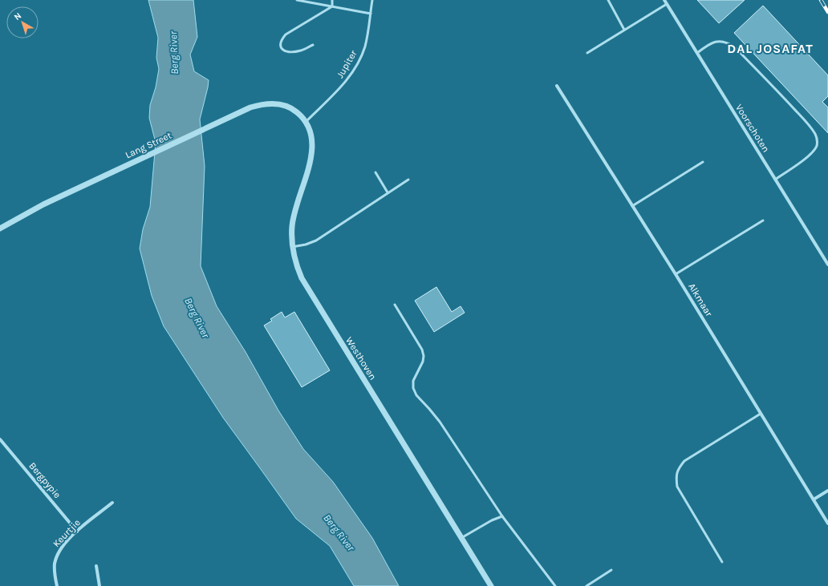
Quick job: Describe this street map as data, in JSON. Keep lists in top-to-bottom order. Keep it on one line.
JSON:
{"streets":{"street":["Voorschoten","Lang Street","Alkmaar","Westhoven","Bergpypie","Keurtjie"],"lane":["Jupiter"]},"crossings":[["Jupiter","Lang Street"],["Jupiter","Westhoven"],["Lang Street","Westhoven"],["Bergpypie","Keurtjie"]],"districts":["DAL JOSAFAT"],"water":["Berg River"],"north":"top left"}
